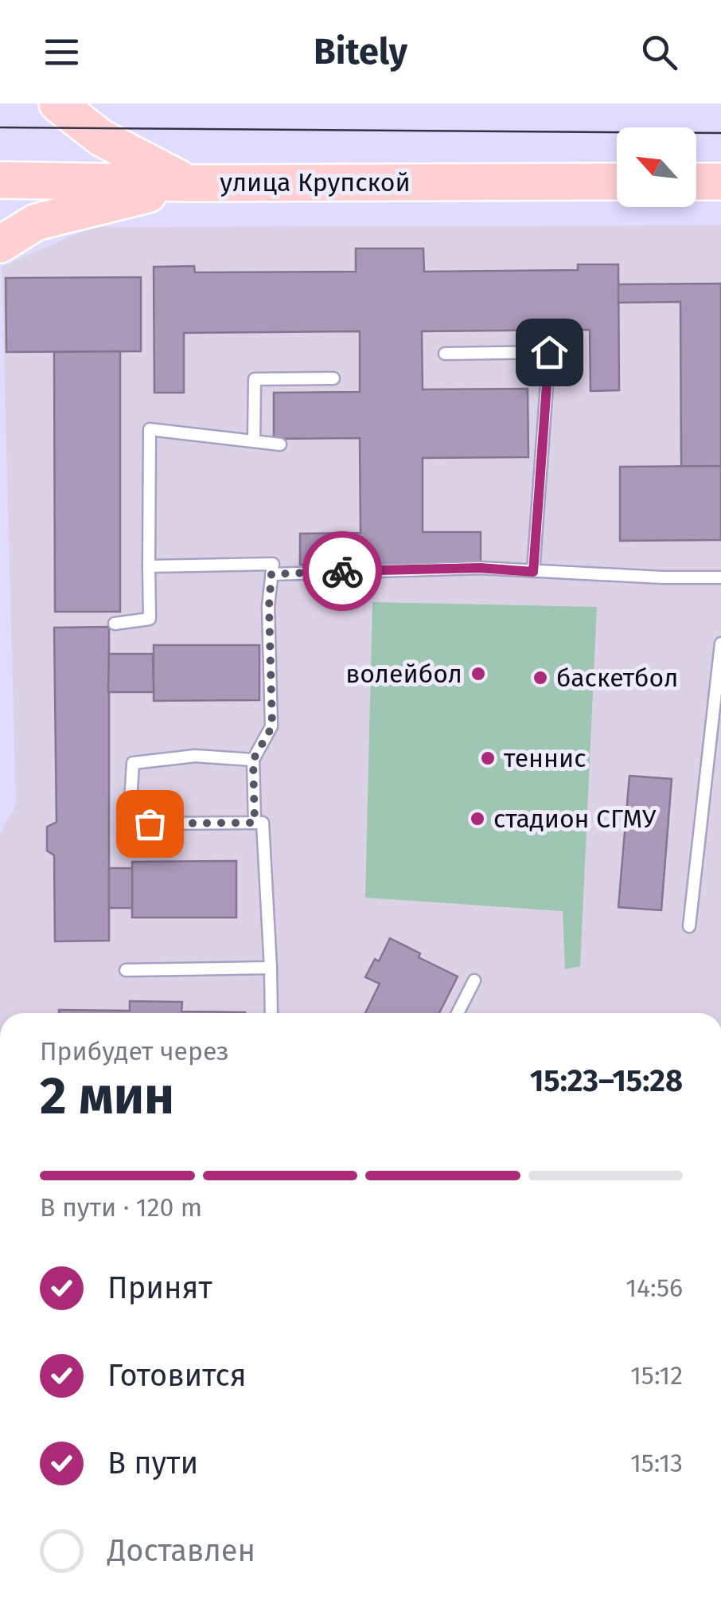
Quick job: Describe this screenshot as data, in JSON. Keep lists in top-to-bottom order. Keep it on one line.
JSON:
{"streets":{"main road":["улица Крупской"]},"places":["волейбол","баскетбол","теннис","стадион СГМУ"],"north":"top left","page":{"header":"Bitely","heading":["2 мин","Прибудет через","15:23–15:28"],"bar":"В пути · 120 m","list":[["Принят","14:56"],["Готовится","15:12"],["В пути","15:13"],"Доставлен"]}}
